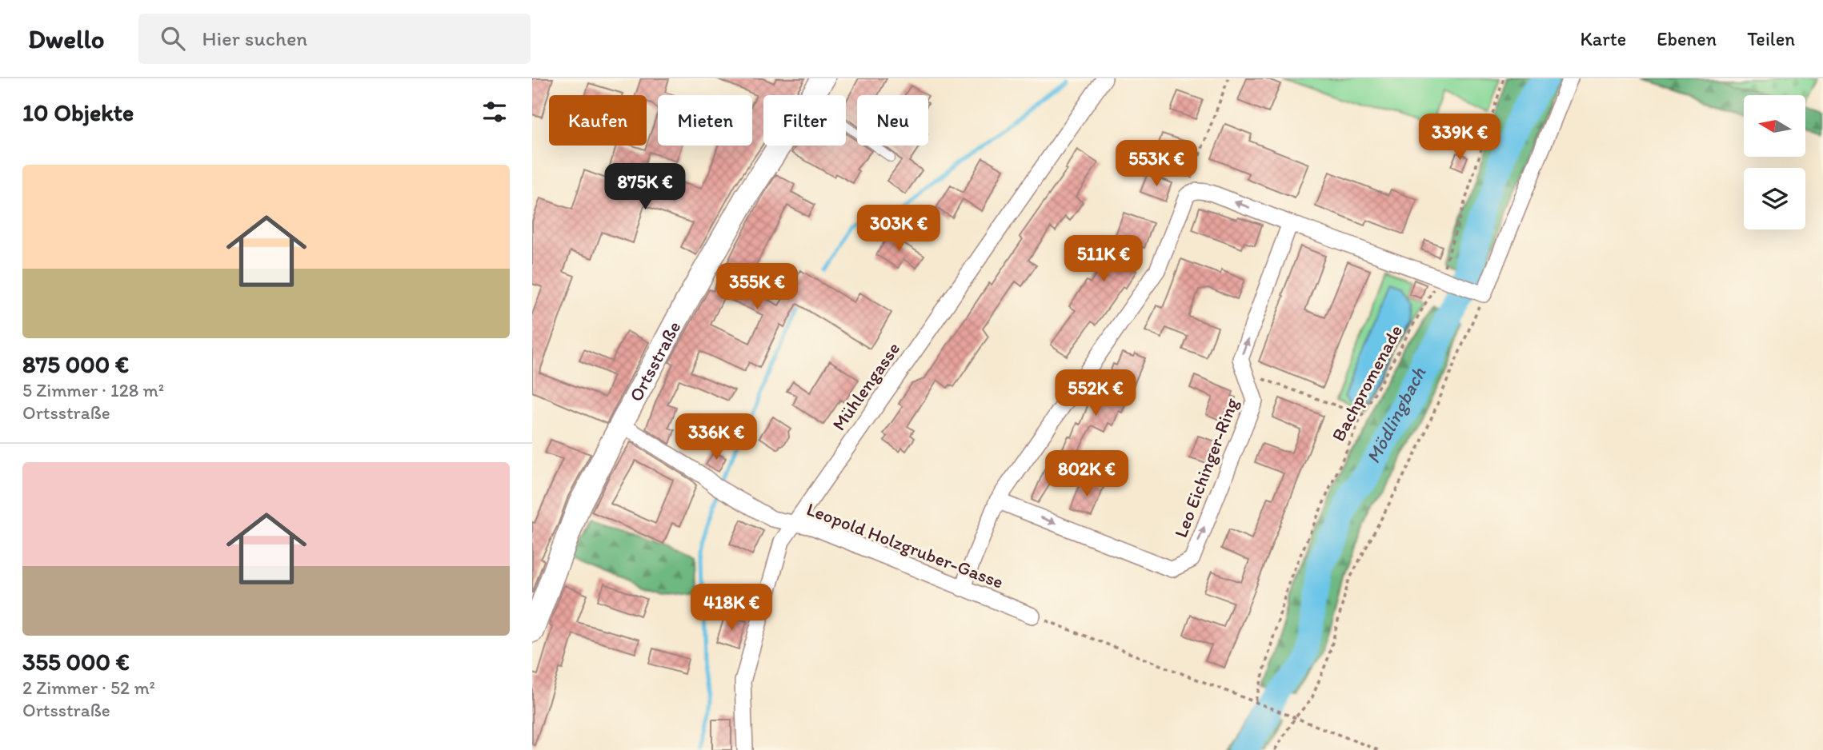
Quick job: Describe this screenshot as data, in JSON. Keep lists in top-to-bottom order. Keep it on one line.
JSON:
{"streets":{"street":["Ortsstraße","Mühlengasse","Leo Eichinger-Ring","Leopold Holzgruber-Gasse"],"path":["Bachpromenade"]},"crossings":[["Ortsstraße","Leopold Holzgruber-Gasse"],["Mühlengasse","Leopold Holzgruber-Gasse"]],"water":["Mödlingbach"],"north":"left","page":{"header":"Dwello","search":"Hier suchen","nav":["Karte","Ebenen","Teilen"],"heading":"10 Objekte","chip":["Kaufen","Mieten","Filter","Neu"],"price":["339K €","553K €","875K €","303K €","511K €","355K €","552K €","336K €","802K €","418K €"],"list":[{"name":"875 000 €","note":"5 Zimmer · 128 m² · Ortsstraße"},{"name":"355 000 €","note":"2 Zimmer · 52 m² · Ortsstraße"}]}}
